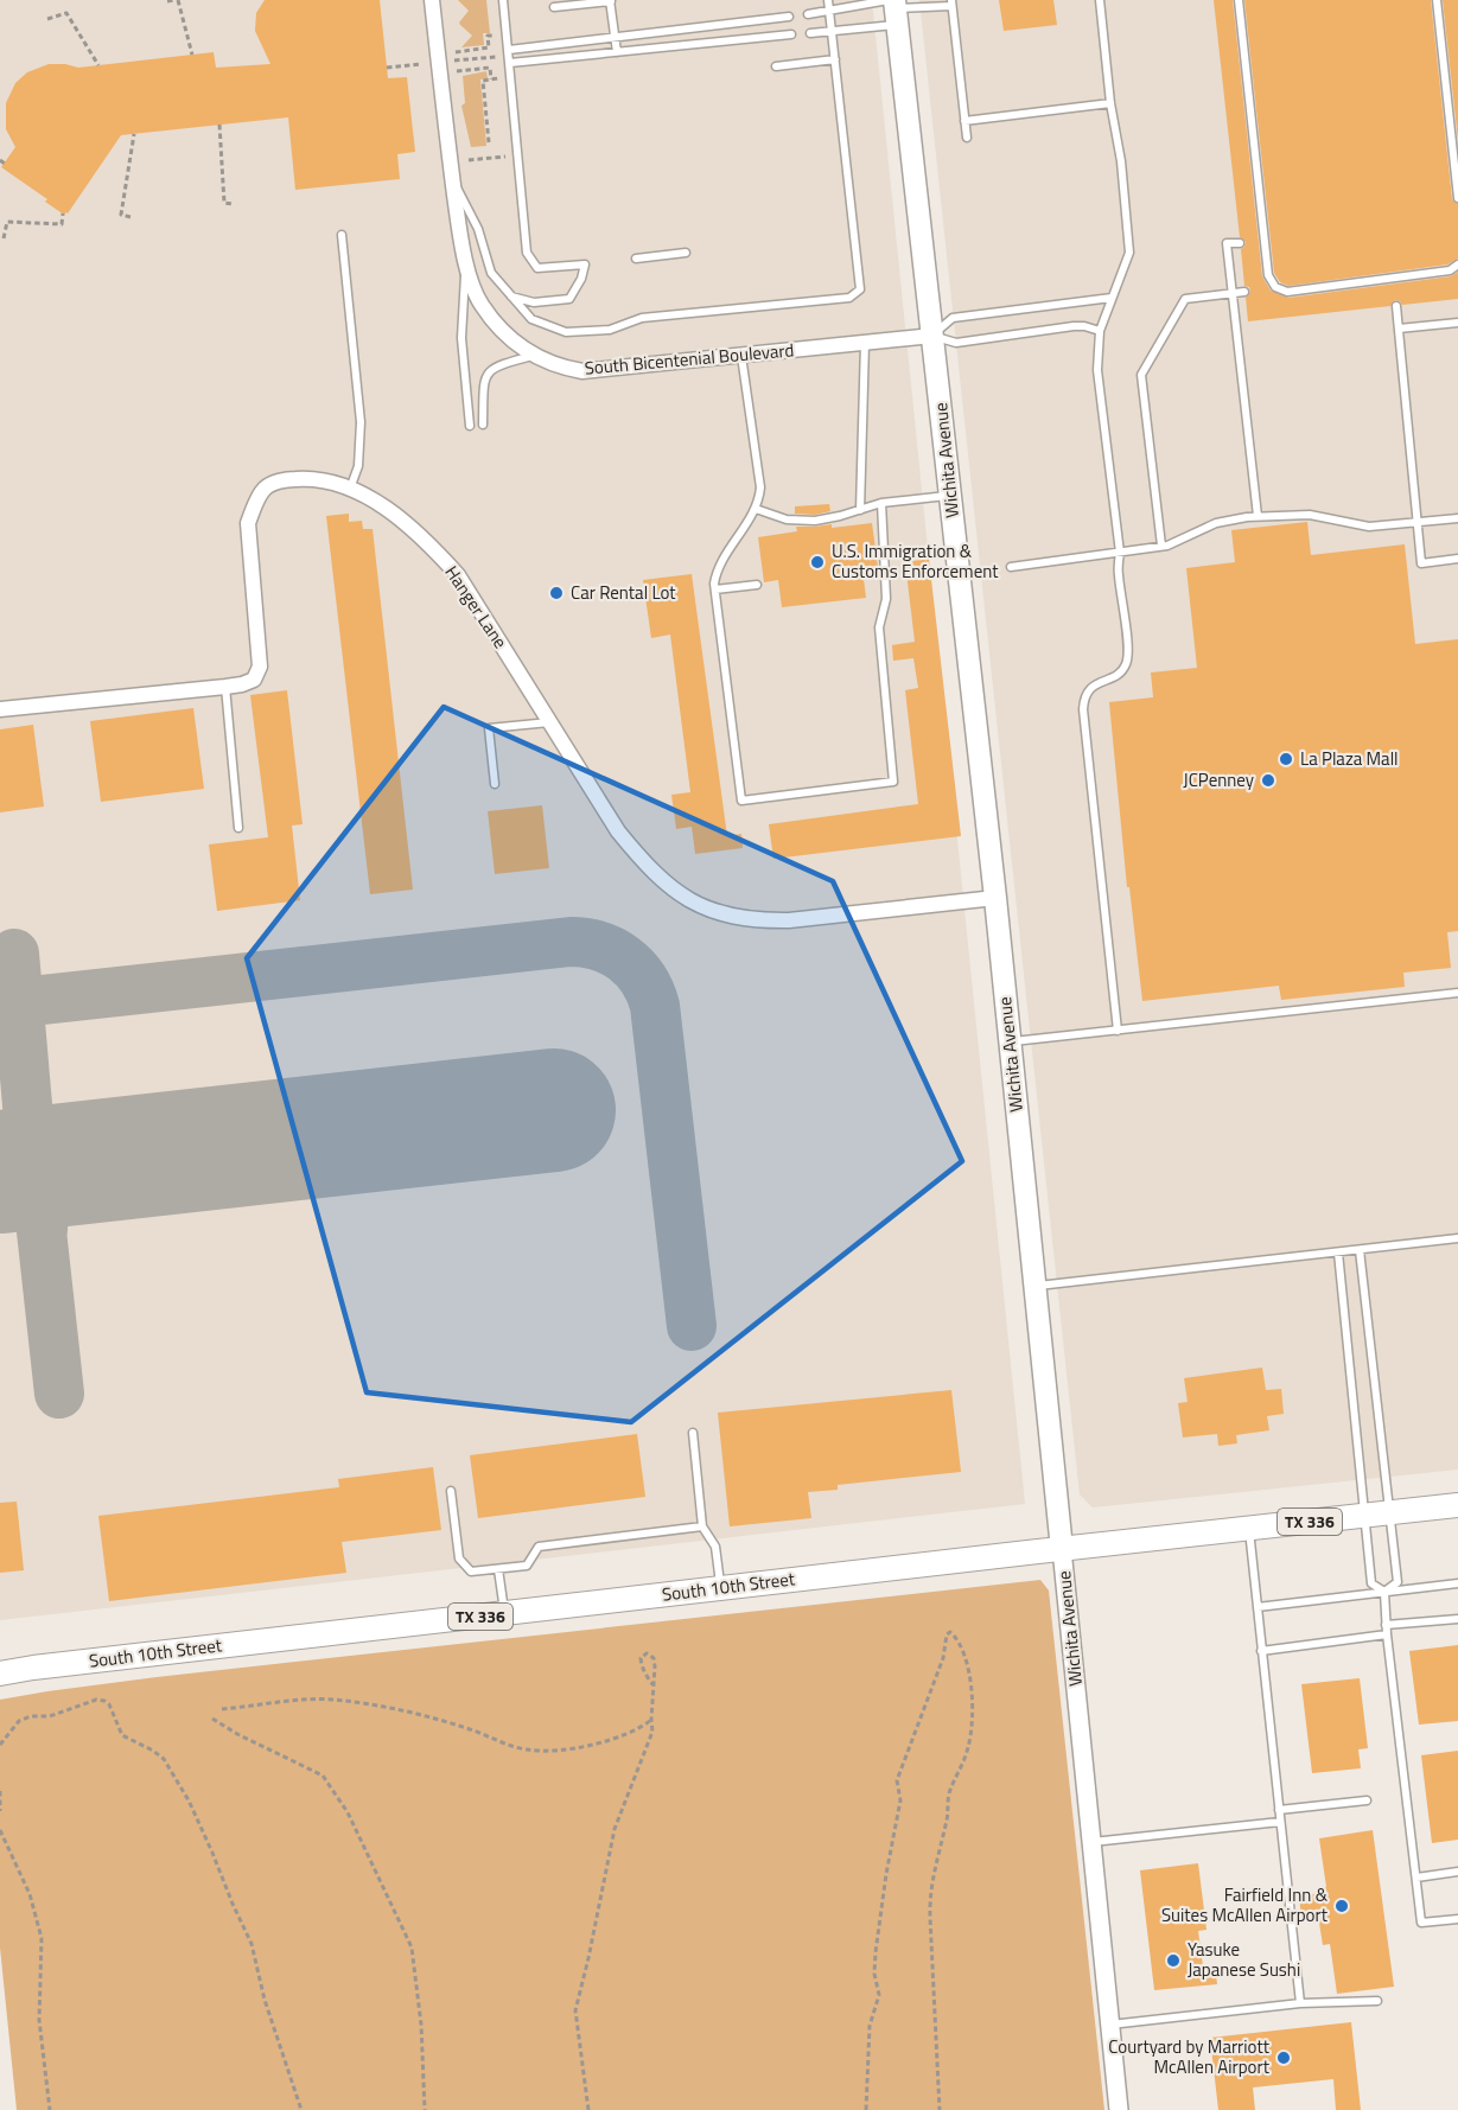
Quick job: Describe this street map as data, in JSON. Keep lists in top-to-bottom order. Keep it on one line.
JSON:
{"streets":{"main road":["Wichita Avenue","TX 336","South 10th Street"],"street":["South Bicentenial Boulevard","Hanger Lane"]},"crossings":[["South Bicentenial Boulevard","Wichita Avenue"],["Wichita Avenue","Hanger Lane"],["Wichita Avenue","South 10th Street"]],"places":["U.S. Immigration & Customs Enforcement","Car Rental Lot","La Plaza Mall","JCPenney","Fairfield Inn & Suites McAllen Airport","Yasuke Japanese Sushi","Courtyard by Marriott McAllen Airport"]}
